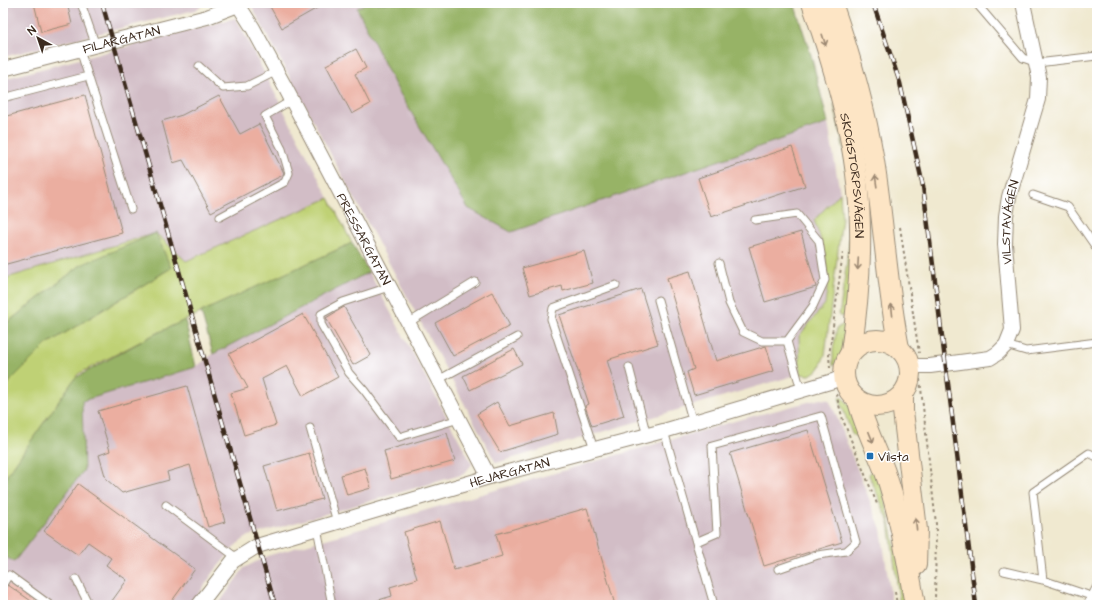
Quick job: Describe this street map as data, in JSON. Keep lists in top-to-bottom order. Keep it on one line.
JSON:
{"streets":{"main road":["SKOGSTORPSVÄGEN"],"street":["FILARGATAN","VILSTAVÄGEN","PRESSARGATAN","HEJARGATAN"]},"crossings":[["FILARGATAN","PRESSARGATAN"],["SKOGSTORPSVÄGEN","HEJARGATAN"],["PRESSARGATAN","HEJARGATAN"]],"places":{"transit":["Vilsta"]},"north":"top left"}
